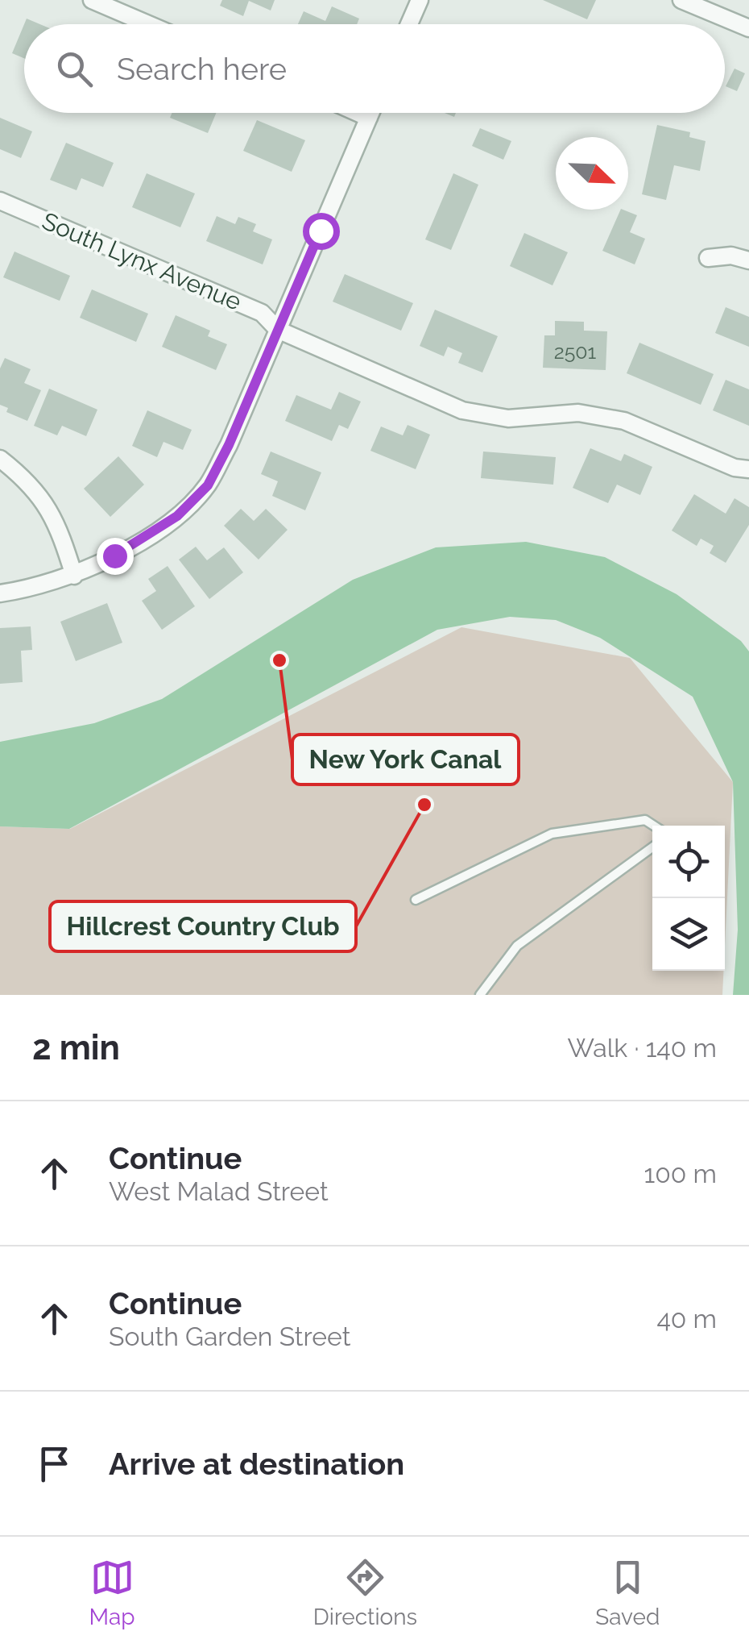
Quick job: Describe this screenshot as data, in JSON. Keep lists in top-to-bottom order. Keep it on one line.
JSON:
{"streets":{"street":["South Lynx Avenue"]},"places":["New York Canal","Hillcrest Country Club"],"house_numbers":["2501"],"north":"bottom right","page":{"search":"Search here","heading":["2 min","Walk · 140 m"],"list":[["Continue","West Malad Street","100 m"],["Continue","South Garden Street","40 m"],"Arrive at destination"],"nav":["Map","Directions","Saved"]}}
